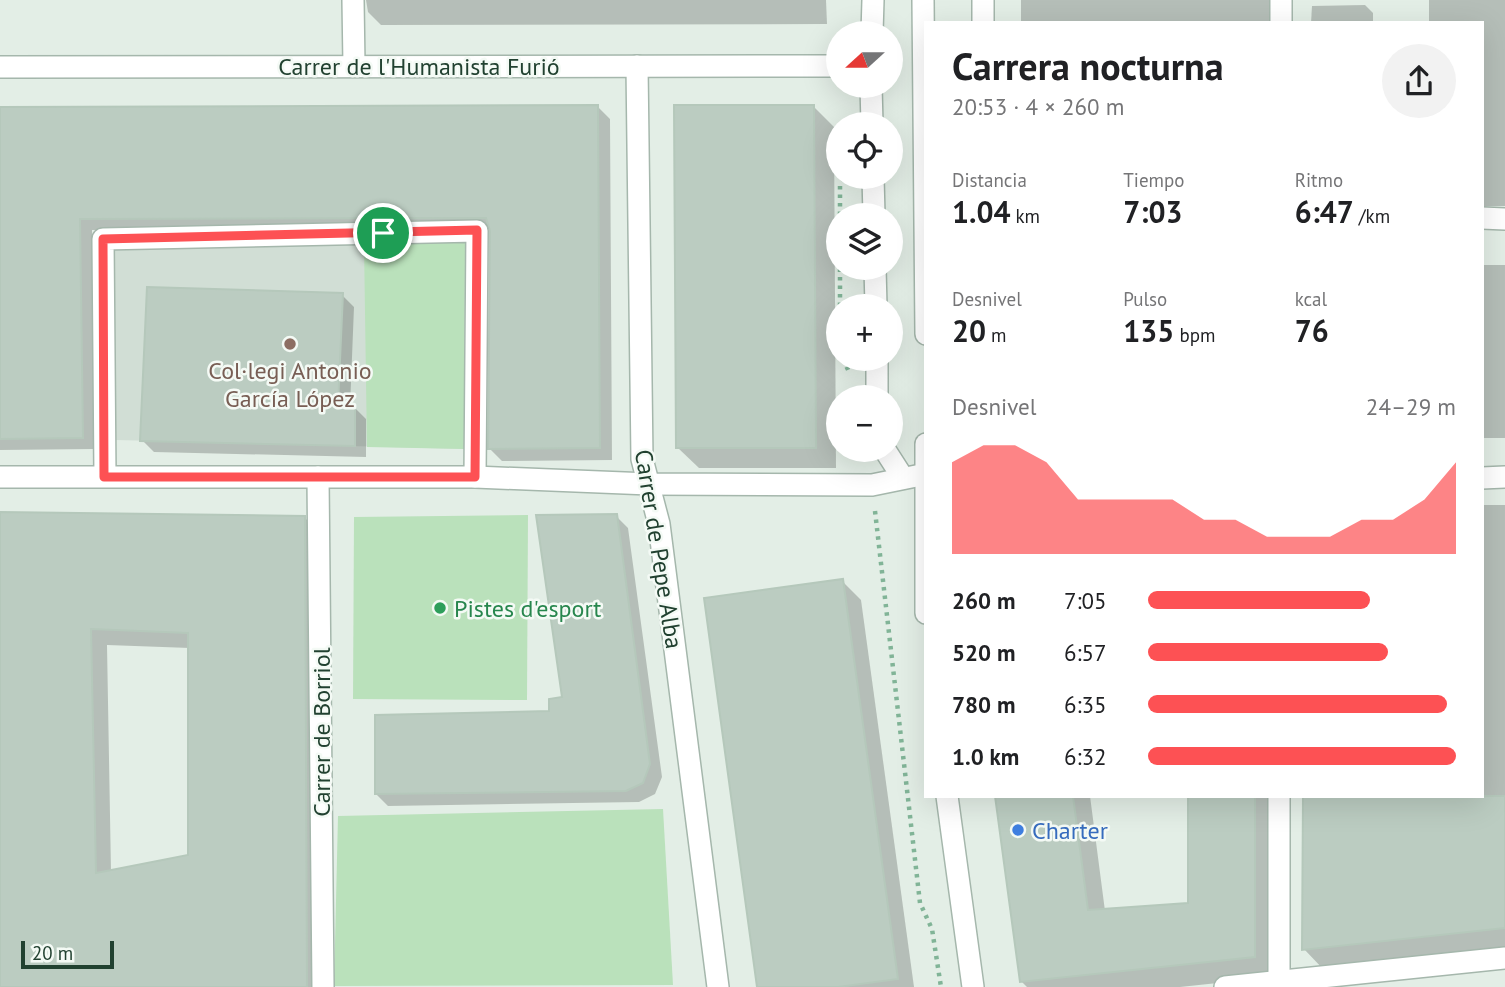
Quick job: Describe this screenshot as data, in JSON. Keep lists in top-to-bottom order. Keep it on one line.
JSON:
{"streets":{"street":["Carrer de l'Humanista Furió","Carrer de Pepe Alba","Carrer de Borriol"]},"crossings":[["Carrer de l'Humanista Furió","Carrer de Pepe Alba"]],"places":["Col·legi Antonio García López","Pistes d'esport","Charter"],"scale_bar":"20 m","north":"left","page":{"map_buttons":["+","−"],"heading":["Carrera nocturna","20:53 · 4 × 260 m"],"stats":[["Distancia","1.04 km"],["Tiempo","7:03"],["Ritmo","6:47 /km"],["Desnivel","20 m"],["Pulso","135 bpm"],["kcal","76"]],"chart":["Desnivel","24–29 m"],"list":[{"name":"260 m","note":"7:05"},{"name":"520 m","note":"6:57"},{"name":"780 m","note":"6:35"},{"name":"1.0 km","note":"6:32"}],"scale":"20 m"}}
